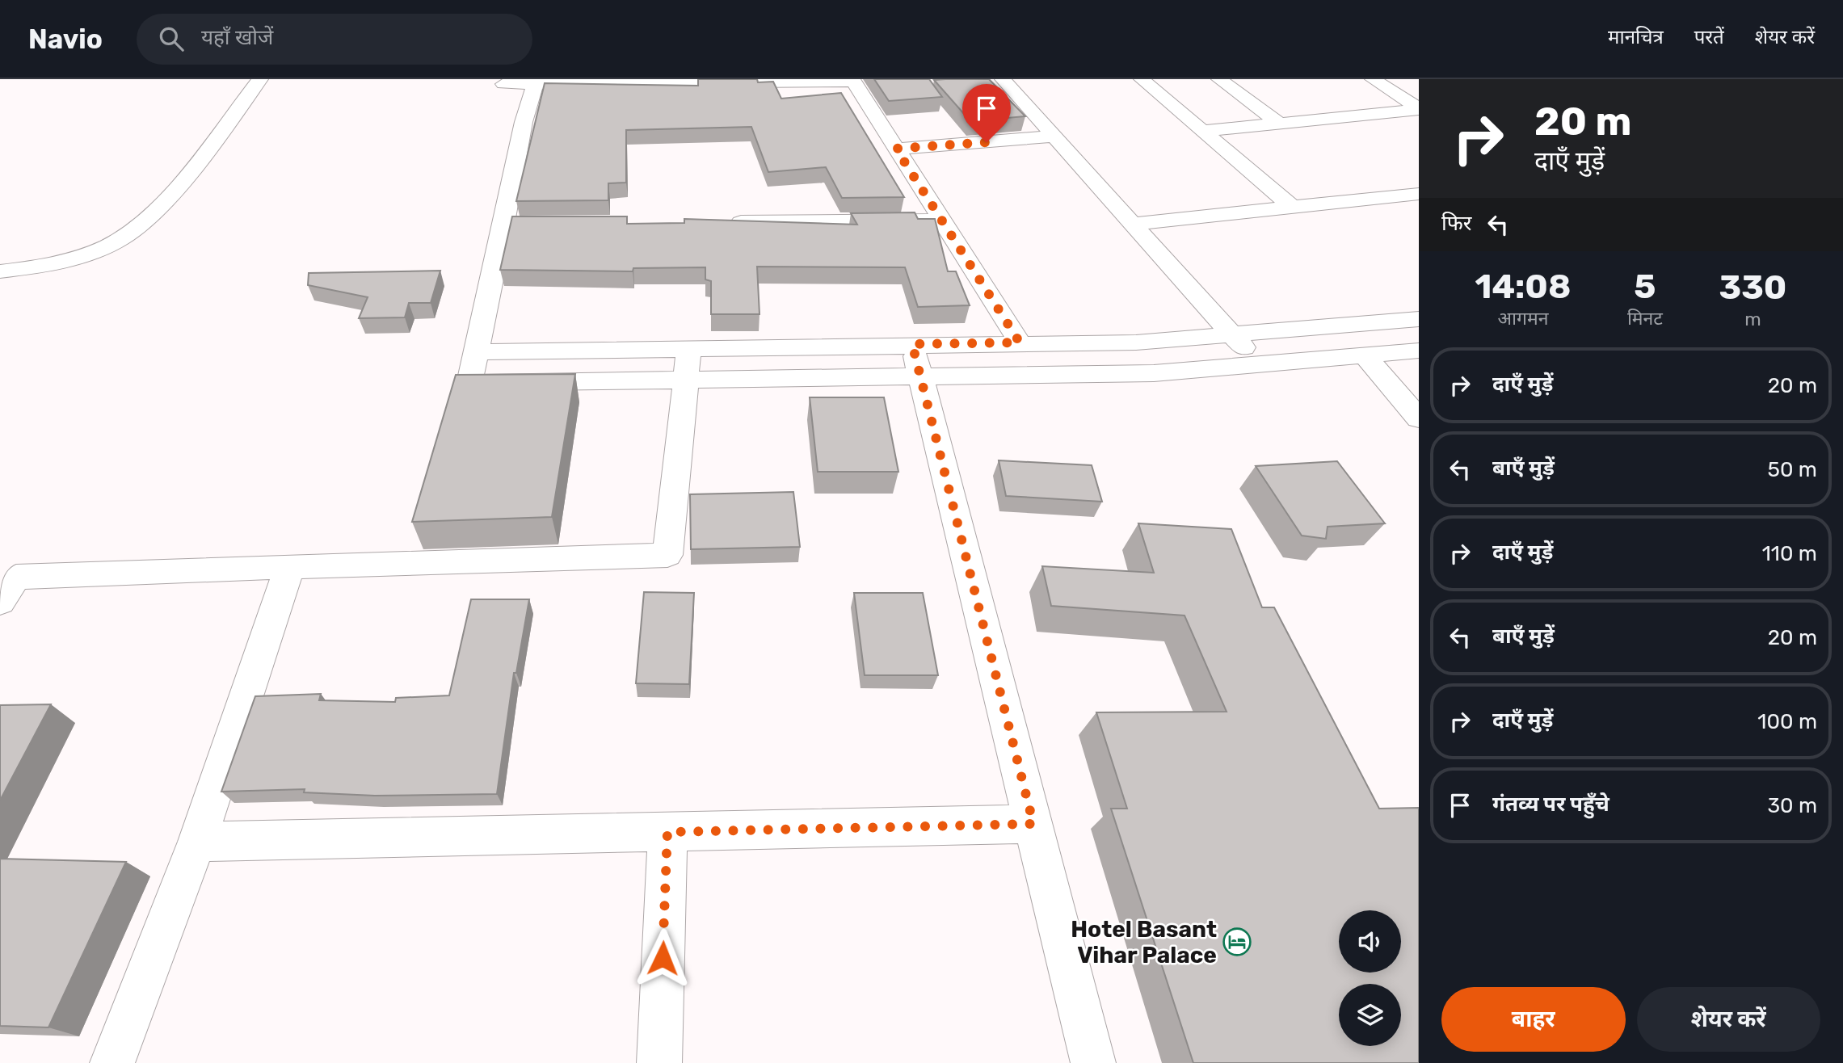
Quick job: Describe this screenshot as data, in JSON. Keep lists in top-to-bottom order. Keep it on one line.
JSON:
{"places":{"hotel":["Hotel Basant Vihar Palace"]},"page":{"header":"Navio","search":"यहाँ खोजें","nav":["मानचित्र","परतें","शेयर करें"],"turn":["20 m","दाएँ मुड़ें"],"then":"फिर","eta":["14:08","आगमन","5","मिनट","330","m"],"list":[{"name":"दाएँ मुड़ें","value":"20 m"},{"name":"बाएँ मुड़ें","value":"50 m"},{"name":"दाएँ मुड़ें","value":"110 m"},{"name":"बाएँ मुड़ें","value":"20 m"},{"name":"दाएँ मुड़ें","value":"100 m"},{"name":"गंतव्य पर पहुँचे","value":"30 m"}],"buttons":["बाहर","शेयर करें"]}}
